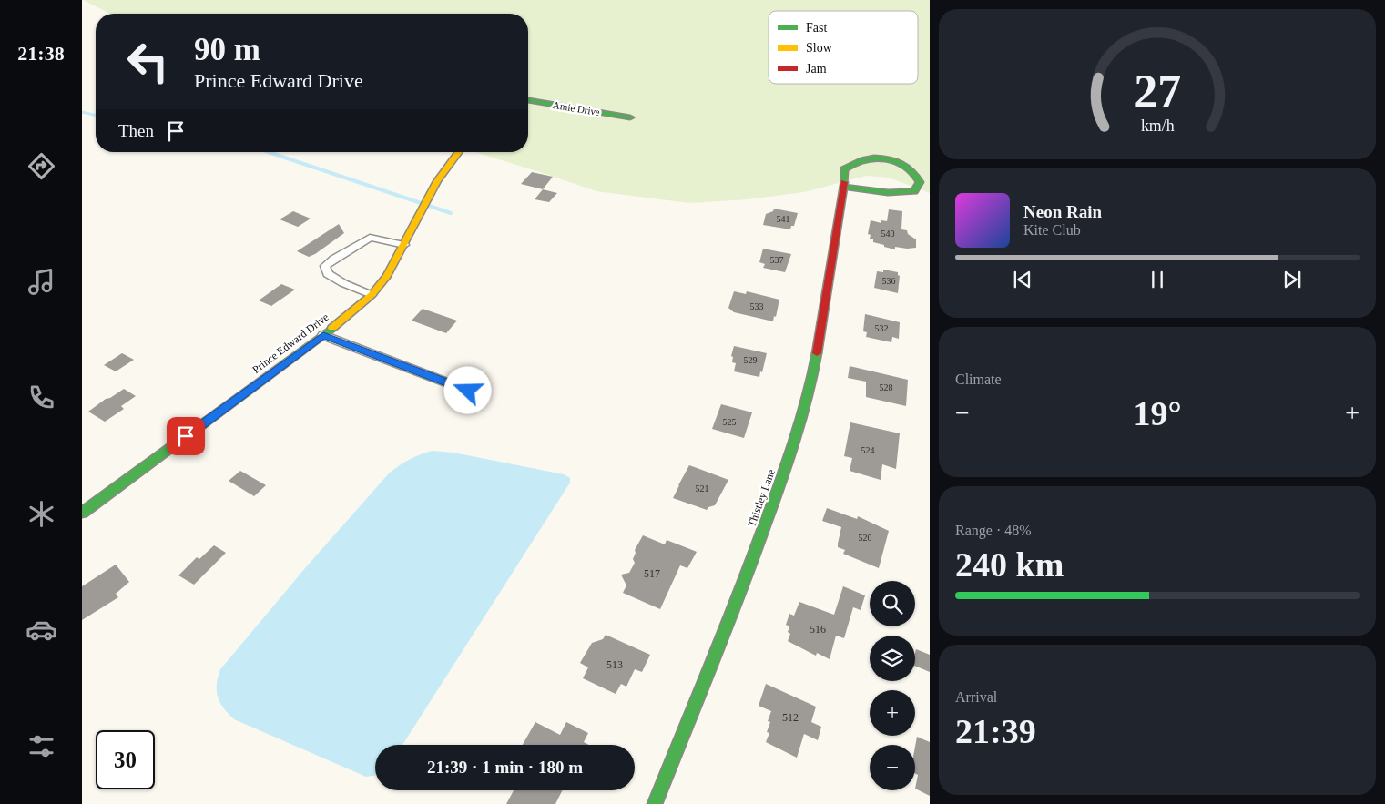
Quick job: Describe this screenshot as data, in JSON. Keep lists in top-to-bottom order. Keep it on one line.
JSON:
{"streets":{"street":["Amie Drive","Prince Edward Drive","Thistley Lane"]},"house_numbers":["541","540","537","536","533","532","529","528","525","524","521","520","517","516","513","512"],"legend":["Fast","Slow","Jam"],"page":{"tabs":"21:38","turn":["90 m","Prince Edward Drive"],"then":"Then","song":["Neon Rain","Kite Club"],"tile":["Climate",["Range · 48%","240 km"],["Arrival","21:39"]],"heat":["−","19°","+"],"map_buttons":["+","−"],"limit":"30","trip":"21:39 · 1 min · 180 m","gauge":["27","km/h"]}}
